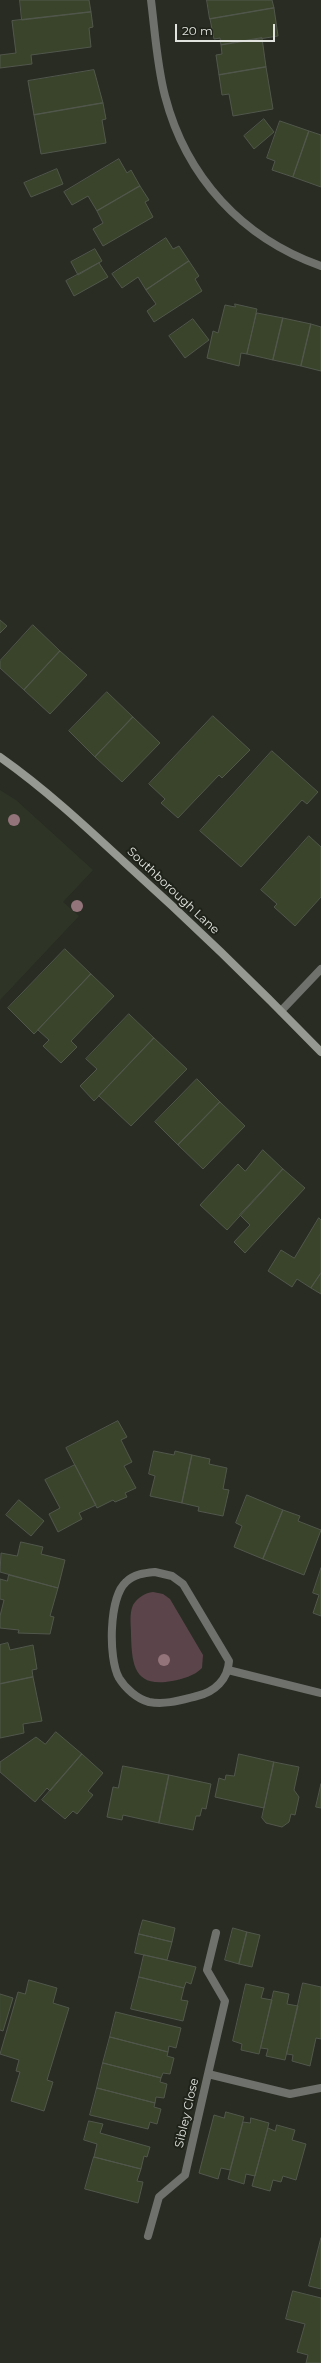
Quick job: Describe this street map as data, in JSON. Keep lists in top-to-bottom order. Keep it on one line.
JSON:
{"streets":{"street":["Southborough Lane","Sibley Close"]},"scale_bar":"20 m"}
